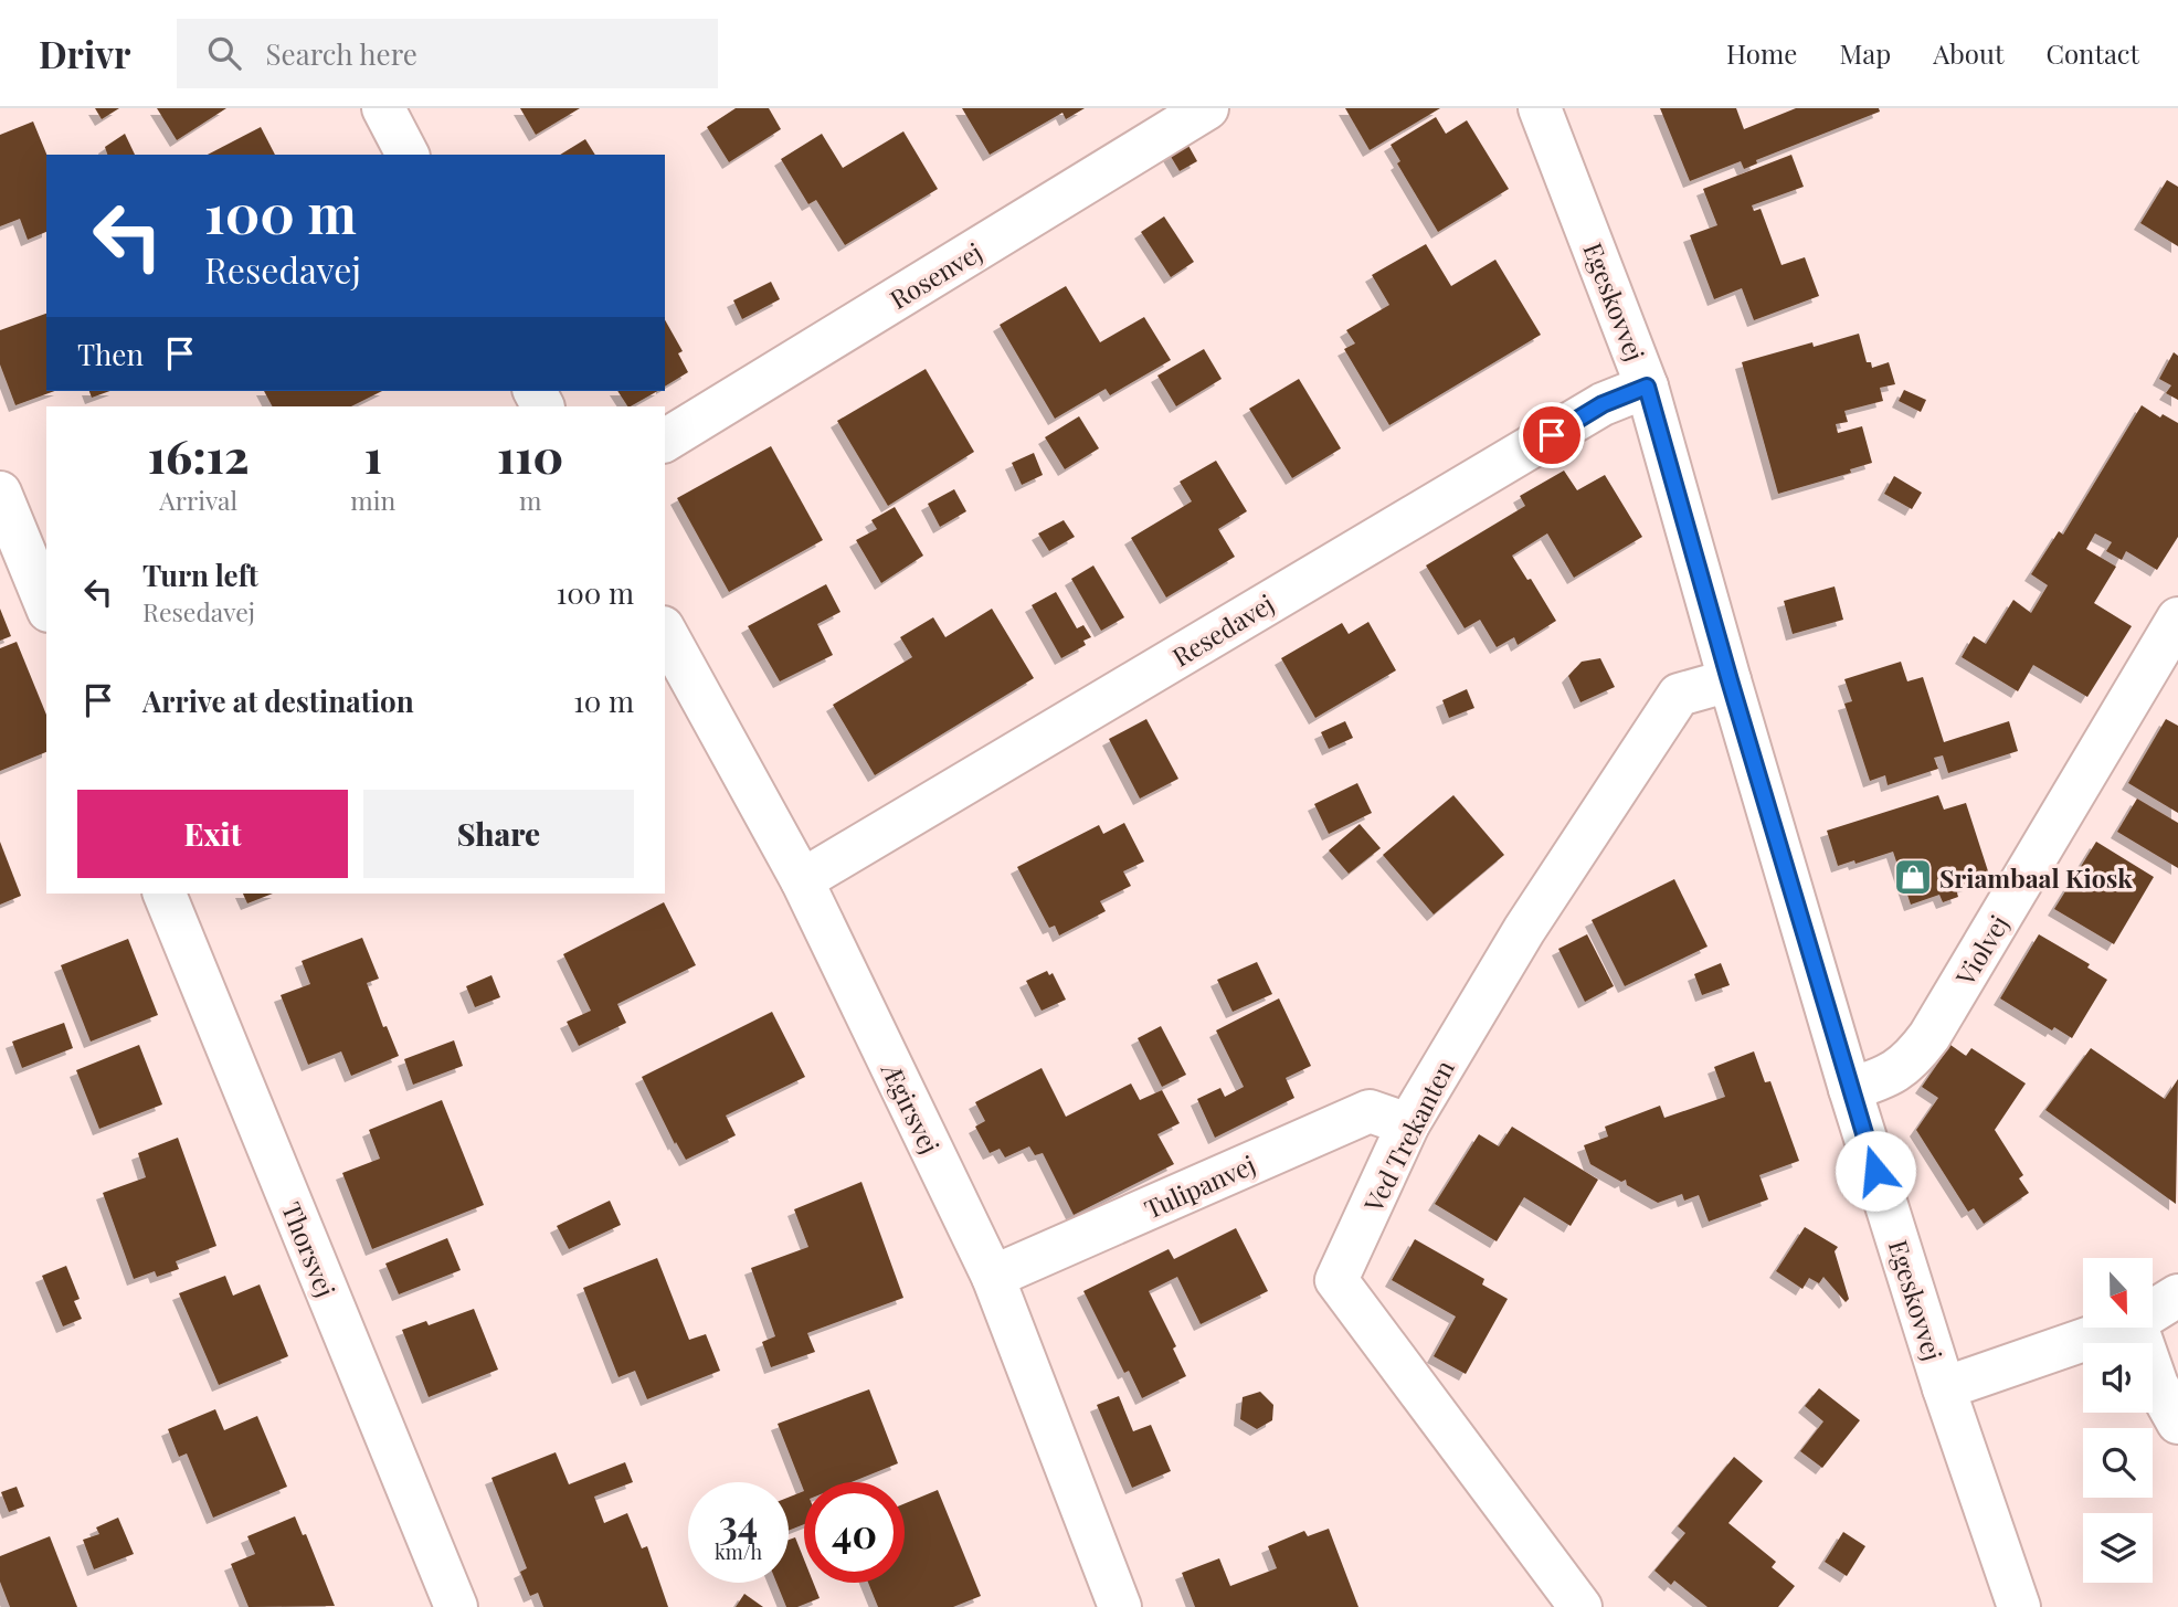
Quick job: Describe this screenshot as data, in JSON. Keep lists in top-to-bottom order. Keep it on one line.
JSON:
{"streets":{"street":["Rosenvej","Egeskovvej","Resedavej","Violvej","Ægirsvej","Ved Trekanten","Tulipanvej","Thorsvej"]},"crossings":[["Egeskovvej","Resedavej"],["Egeskovvej","Violvej"],["Egeskovvej","Ved Trekanten"],["Resedavej","Ægirsvej"],["Ægirsvej","Tulipanvej"],["Ved Trekanten","Tulipanvej"]],"places":{"shop":["Sriambaal Kiosk"]},"north":"bottom","page":{"header":"Drivr","search":"Search here","nav":["Home","Map","About","Contact"],"turn":["100 m","Resedavej"],"then":"Then","eta":["16:12","Arrival","1","min","110","m"],"list":[{"name":"Turn left","note":"Resedavej","value":"100 m"},{"name":"Arrive at destination","value":"10 m"}],"buttons":["Exit","Share"],"speed":"34 km/h","limit":"40"}}
